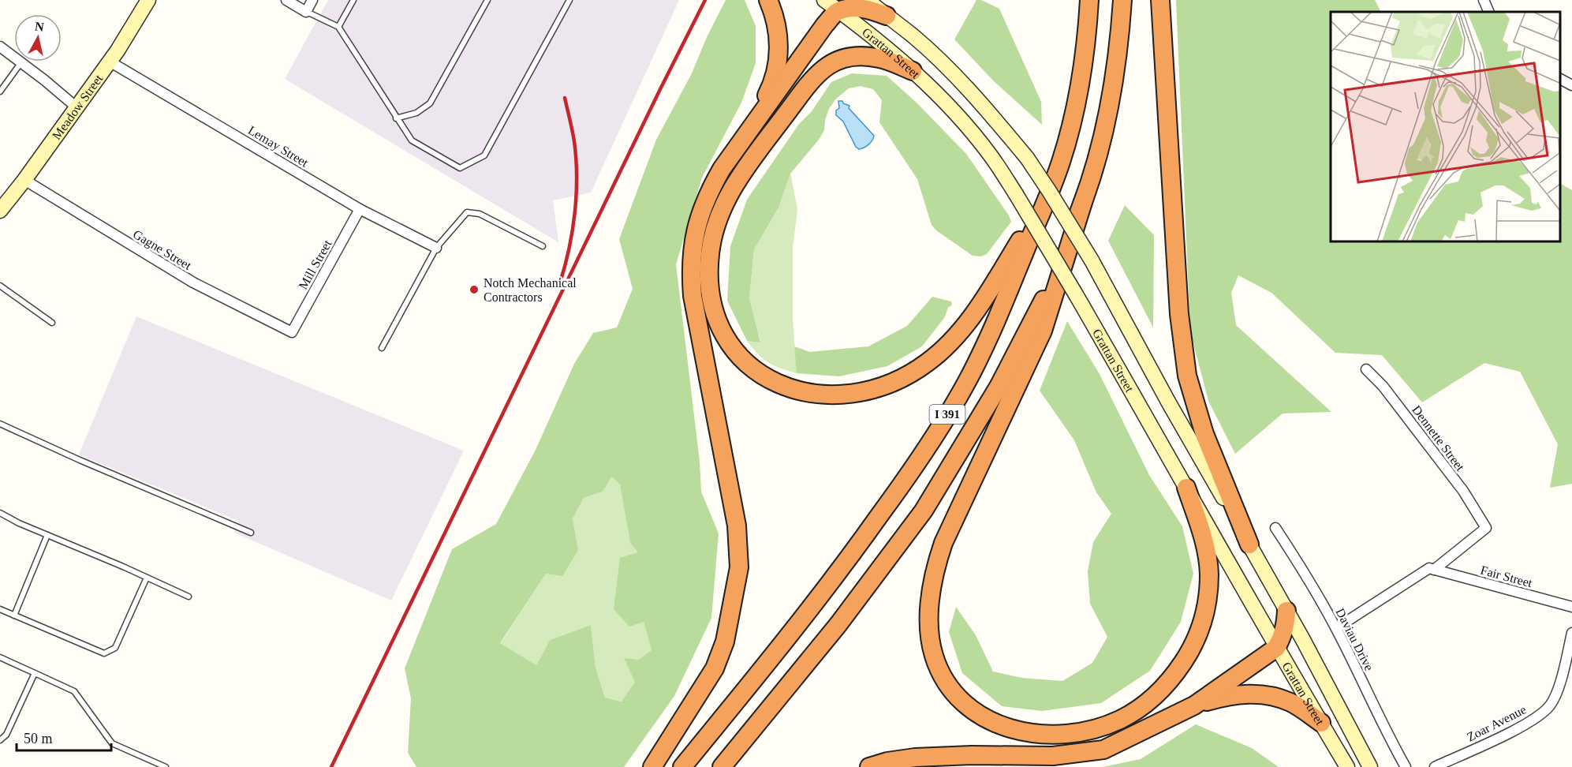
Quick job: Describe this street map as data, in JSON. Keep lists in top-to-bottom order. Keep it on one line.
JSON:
{"streets":{"highway":["I 391"],"main road":["Grattan Street","Meadow Street"],"street":["Lemay Street","Gagne Street","Mill Street","Dennette Street","Fair Street","Daviau Drive","Zoar Avenue"]},"crossings":[["Meadow Street","Lemay Street"],["Meadow Street","Gagne Street"],["Lemay Street","Mill Street"],["Gagne Street","Mill Street"],["Dennette Street","Fair Street"]],"places":["Notch Mechanical Contractors"],"scale_bar":"50 m","north":"top"}
